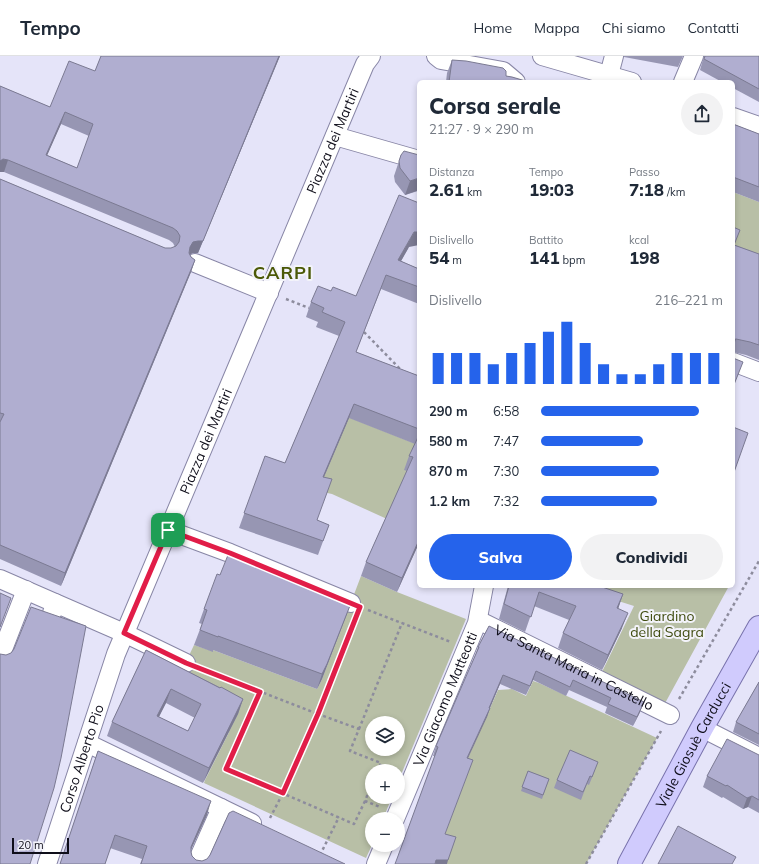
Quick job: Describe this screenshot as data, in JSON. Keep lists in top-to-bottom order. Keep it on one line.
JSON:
{"streets":{"main road":["Viale Giosuè Carducci"],"street":["Piazza dei Martiri","Via Santa Maria in Castello","Via Giacomo Matteotti","Corso Alberto Pio"]},"crossings":[["Piazza dei Martiri","Corso Alberto Pio"],["Via Santa Maria in Castello","Via Giacomo Matteotti"]],"districts":["CARPI"],"parks":["Giardino della Sagra"],"scale_bar":"20 m","page":{"header":"Tempo","nav":["Home","Mappa","Chi siamo","Contatti"],"heading":["Corsa serale","21:27 · 9 × 290 m"],"stats":[["Distanza","2.61 km"],["Tempo","19:03"],["Passo","7:18 /km"],["Dislivello","54 m"],["Battito","141 bpm"],["kcal","198"]],"chart":["Dislivello","216–221 m"],"list":[{"name":"290 m","note":"6:58"},{"name":"580 m","note":"7:47"},{"name":"870 m","note":"7:30"},{"name":"1.2 km","note":"7:32"}],"buttons":["Salva","Condividi"],"map_buttons":["+","−"],"scale":"20 m"}}
